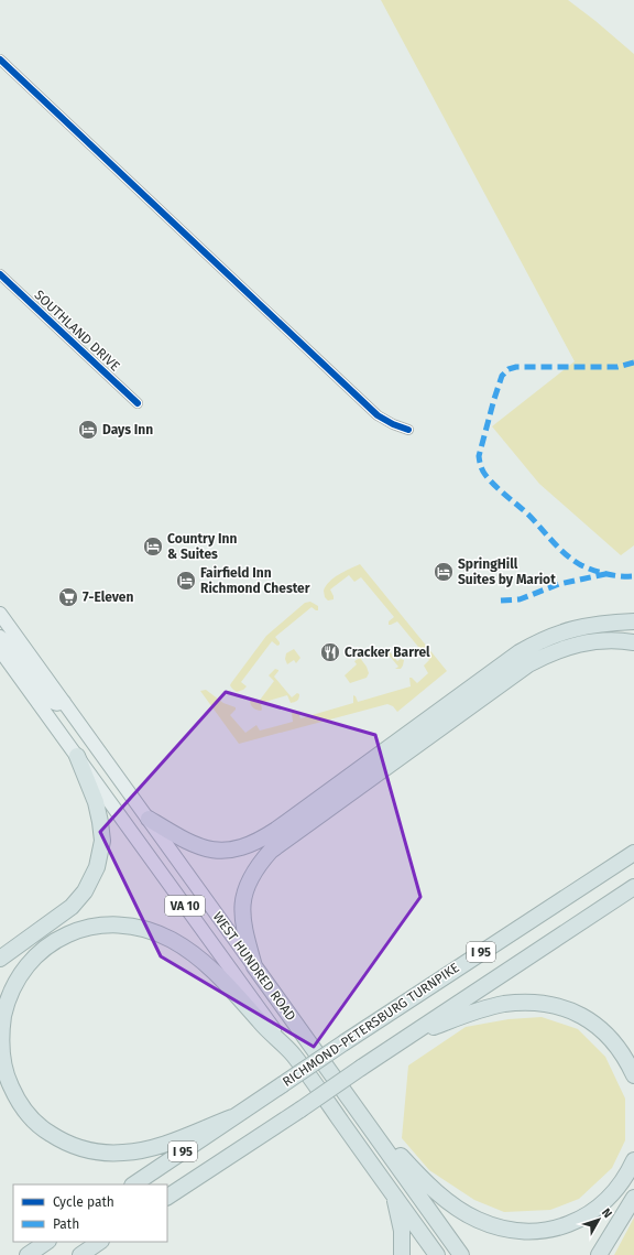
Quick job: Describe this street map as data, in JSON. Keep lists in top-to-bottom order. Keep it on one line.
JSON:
{"streets":{"highway":["VA 10","I 95","WEST HUNDRED ROAD","RICHMOND-PETERSBURG TURNPIKE"],"street":["SOUTHLAND DRIVE"]},"places":{"hotel":["Days Inn","Country Inn & Suites","SpringHill Suites by Mariot","Fairfield Inn Richmond Chester"],"supermarket":["7-Eleven"],"restaurant":["Cracker Barrel"]},"legend":["Cycle path","Path"],"north":"top right"}
